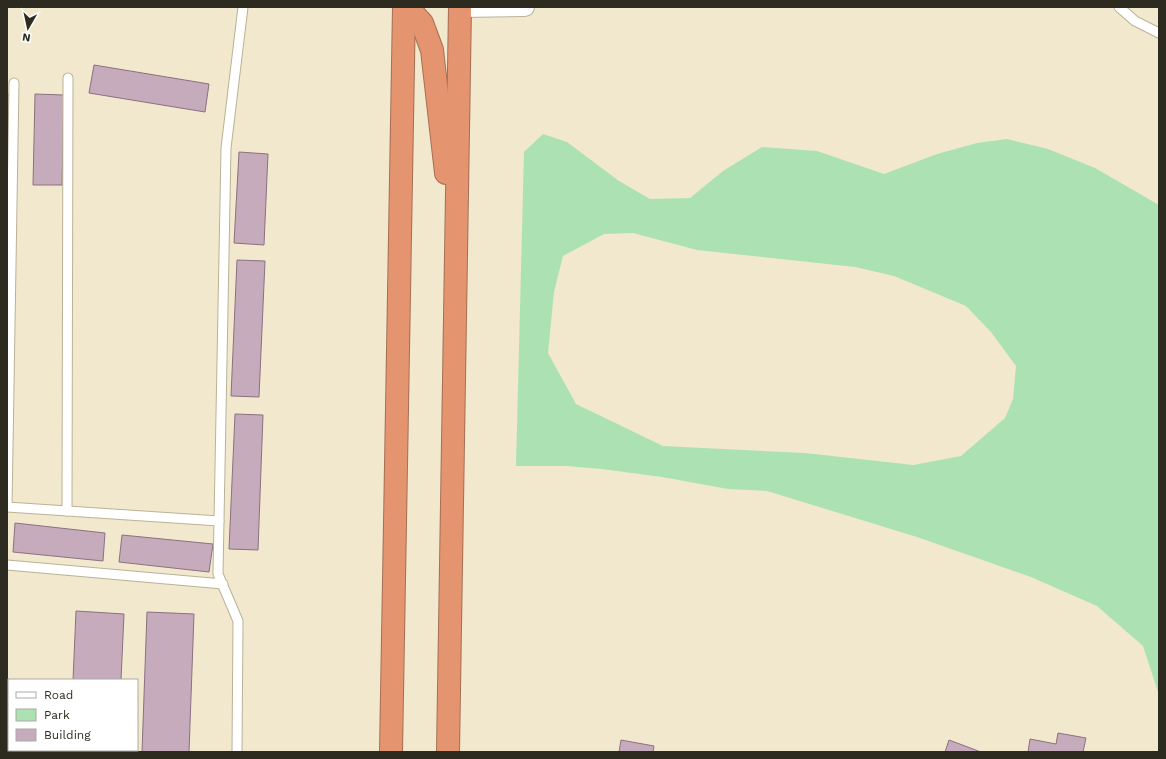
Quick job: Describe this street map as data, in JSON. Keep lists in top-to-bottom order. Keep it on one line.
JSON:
{"legend":["Road","Park","Building"],"north":"bottom"}
